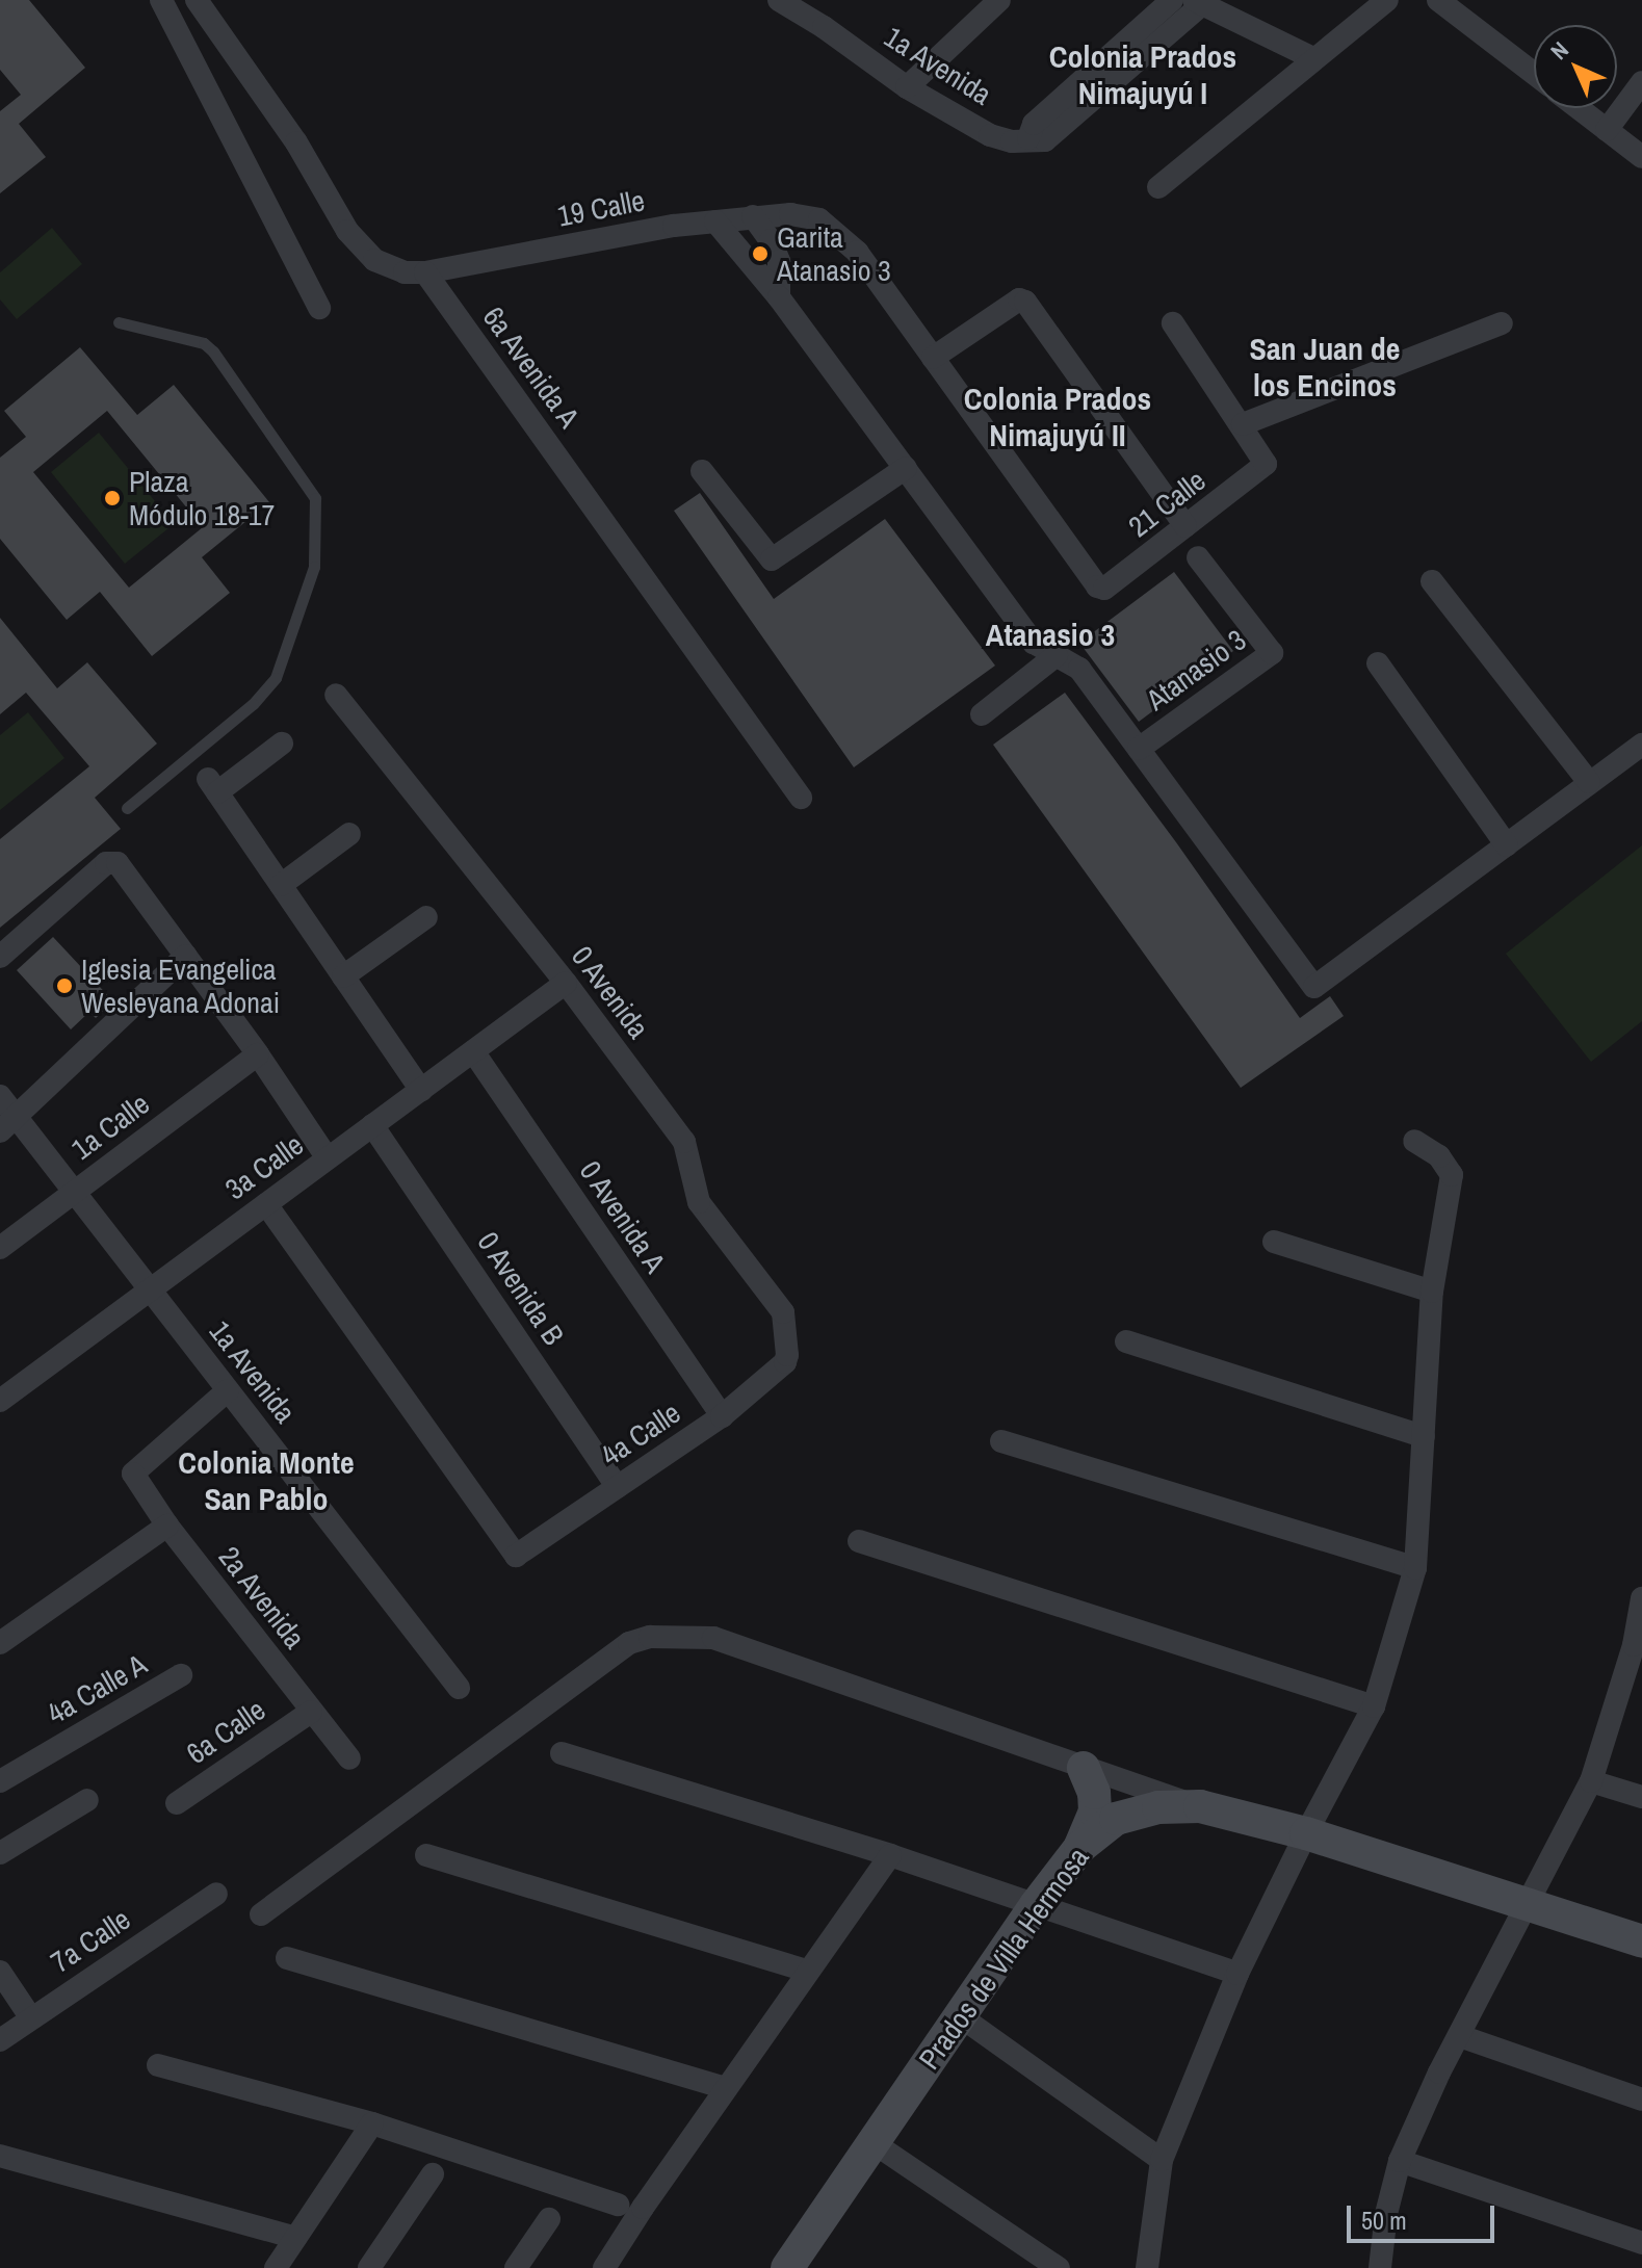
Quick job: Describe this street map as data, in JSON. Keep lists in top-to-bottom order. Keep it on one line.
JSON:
{"streets":{"main road":["Prados de Villa Hermosa"],"street":["1a Avenida","19 Calle","6a Avenida A","21 Calle","Atanasio 3","0 Avenida","1a Calle","3a Calle","0 Avenida A","0 Avenida B","4a Calle","2a Avenida","4a Calle A","6a Calle","7a Calle"]},"crossings":[["1a Avenida","3a Calle"],["1a Avenida","2a Avenida"],["19 Calle","6a Avenida A"],["19 Calle","21 Calle"],["0 Avenida","3a Calle"],["0 Avenida","4a Calle"],["3a Calle","0 Avenida A"],["3a Calle","0 Avenida B"],["3a Calle","4a Calle"],["0 Avenida A","4a Calle"],["0 Avenida B","4a Calle"],["2a Avenida","6a Calle"]],"districts":["Colonia Prados Nimajuyú I","San Juan de los Encinos","Colonia Prados Nimajuyú II","Atanasio 3","Colonia Monte San Pablo"],"places":["Garita Atanasio 3","Plaza Módulo 18-17","Iglesia Evangelica Wesleyana Adonai"],"scale_bar":"50 m","north":"top left"}
